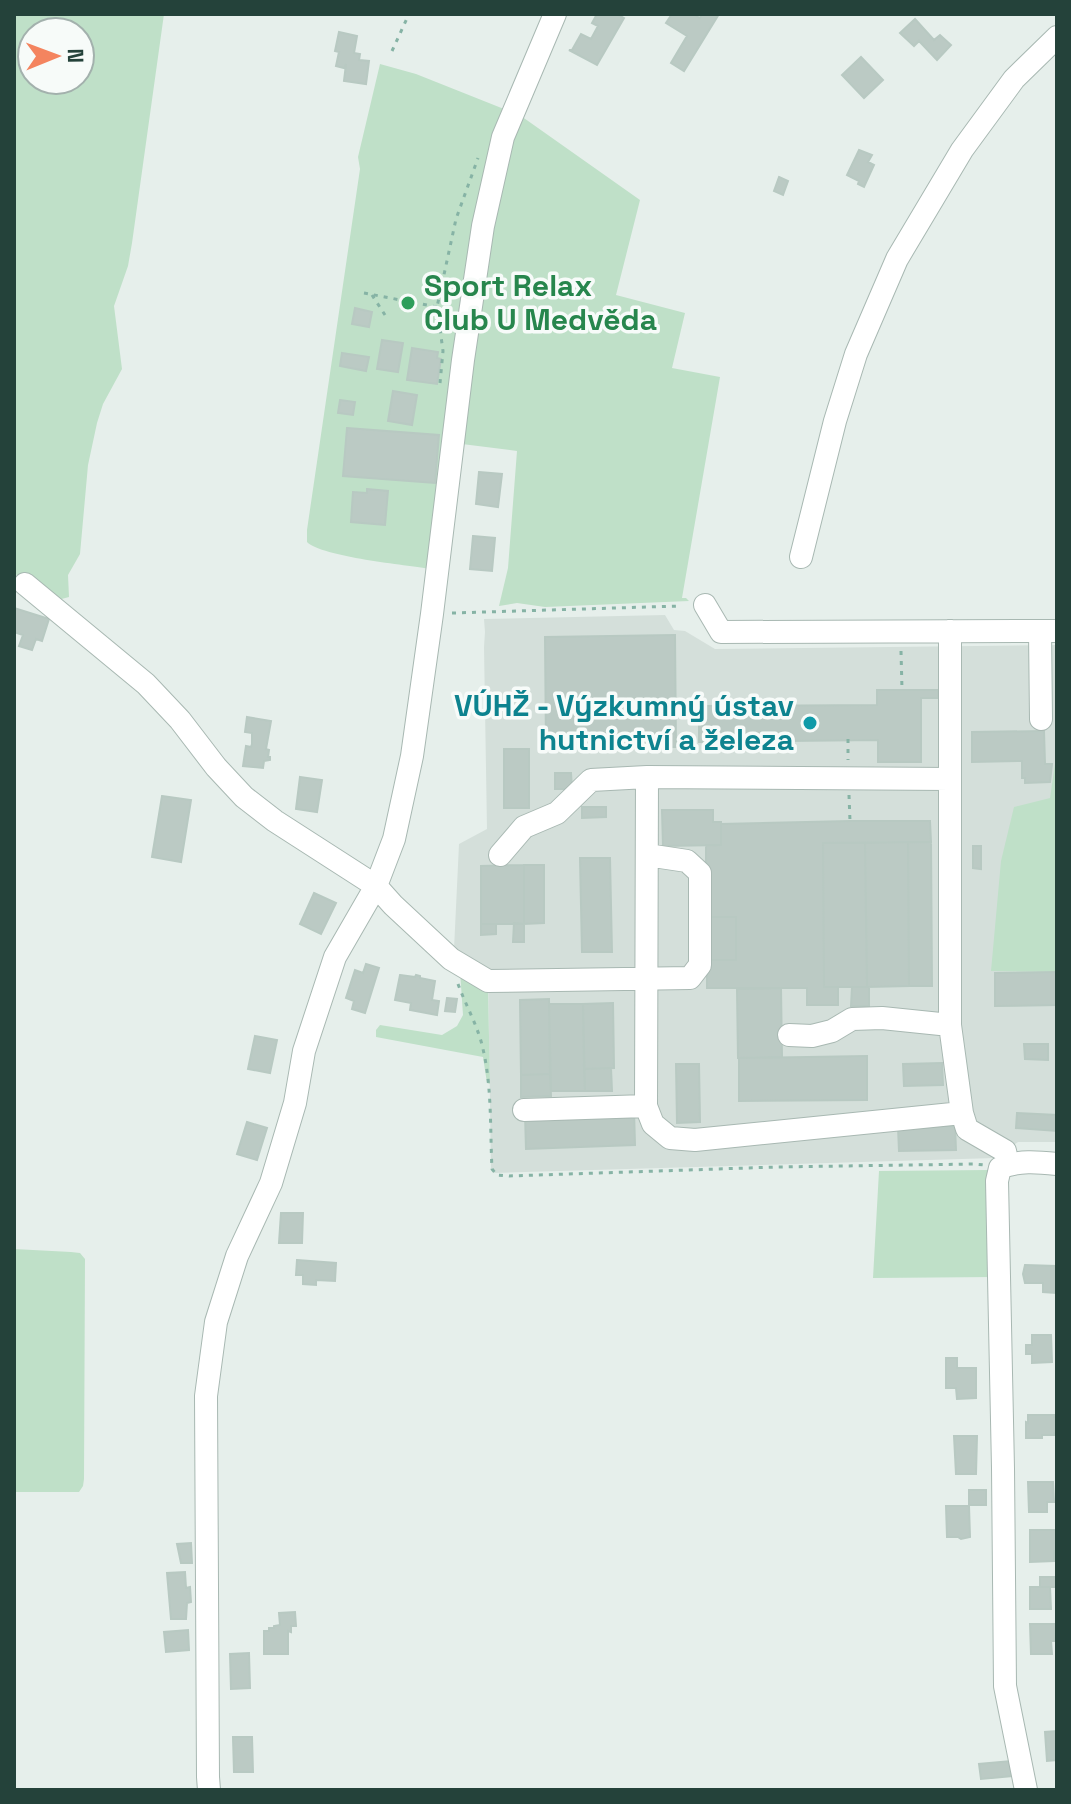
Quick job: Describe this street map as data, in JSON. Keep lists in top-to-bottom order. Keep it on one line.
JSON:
{"places":["Sport Relax Club U Medvěda","VÚHŽ - Výzkumný ústav hutnictví a železa"],"north":"right"}
